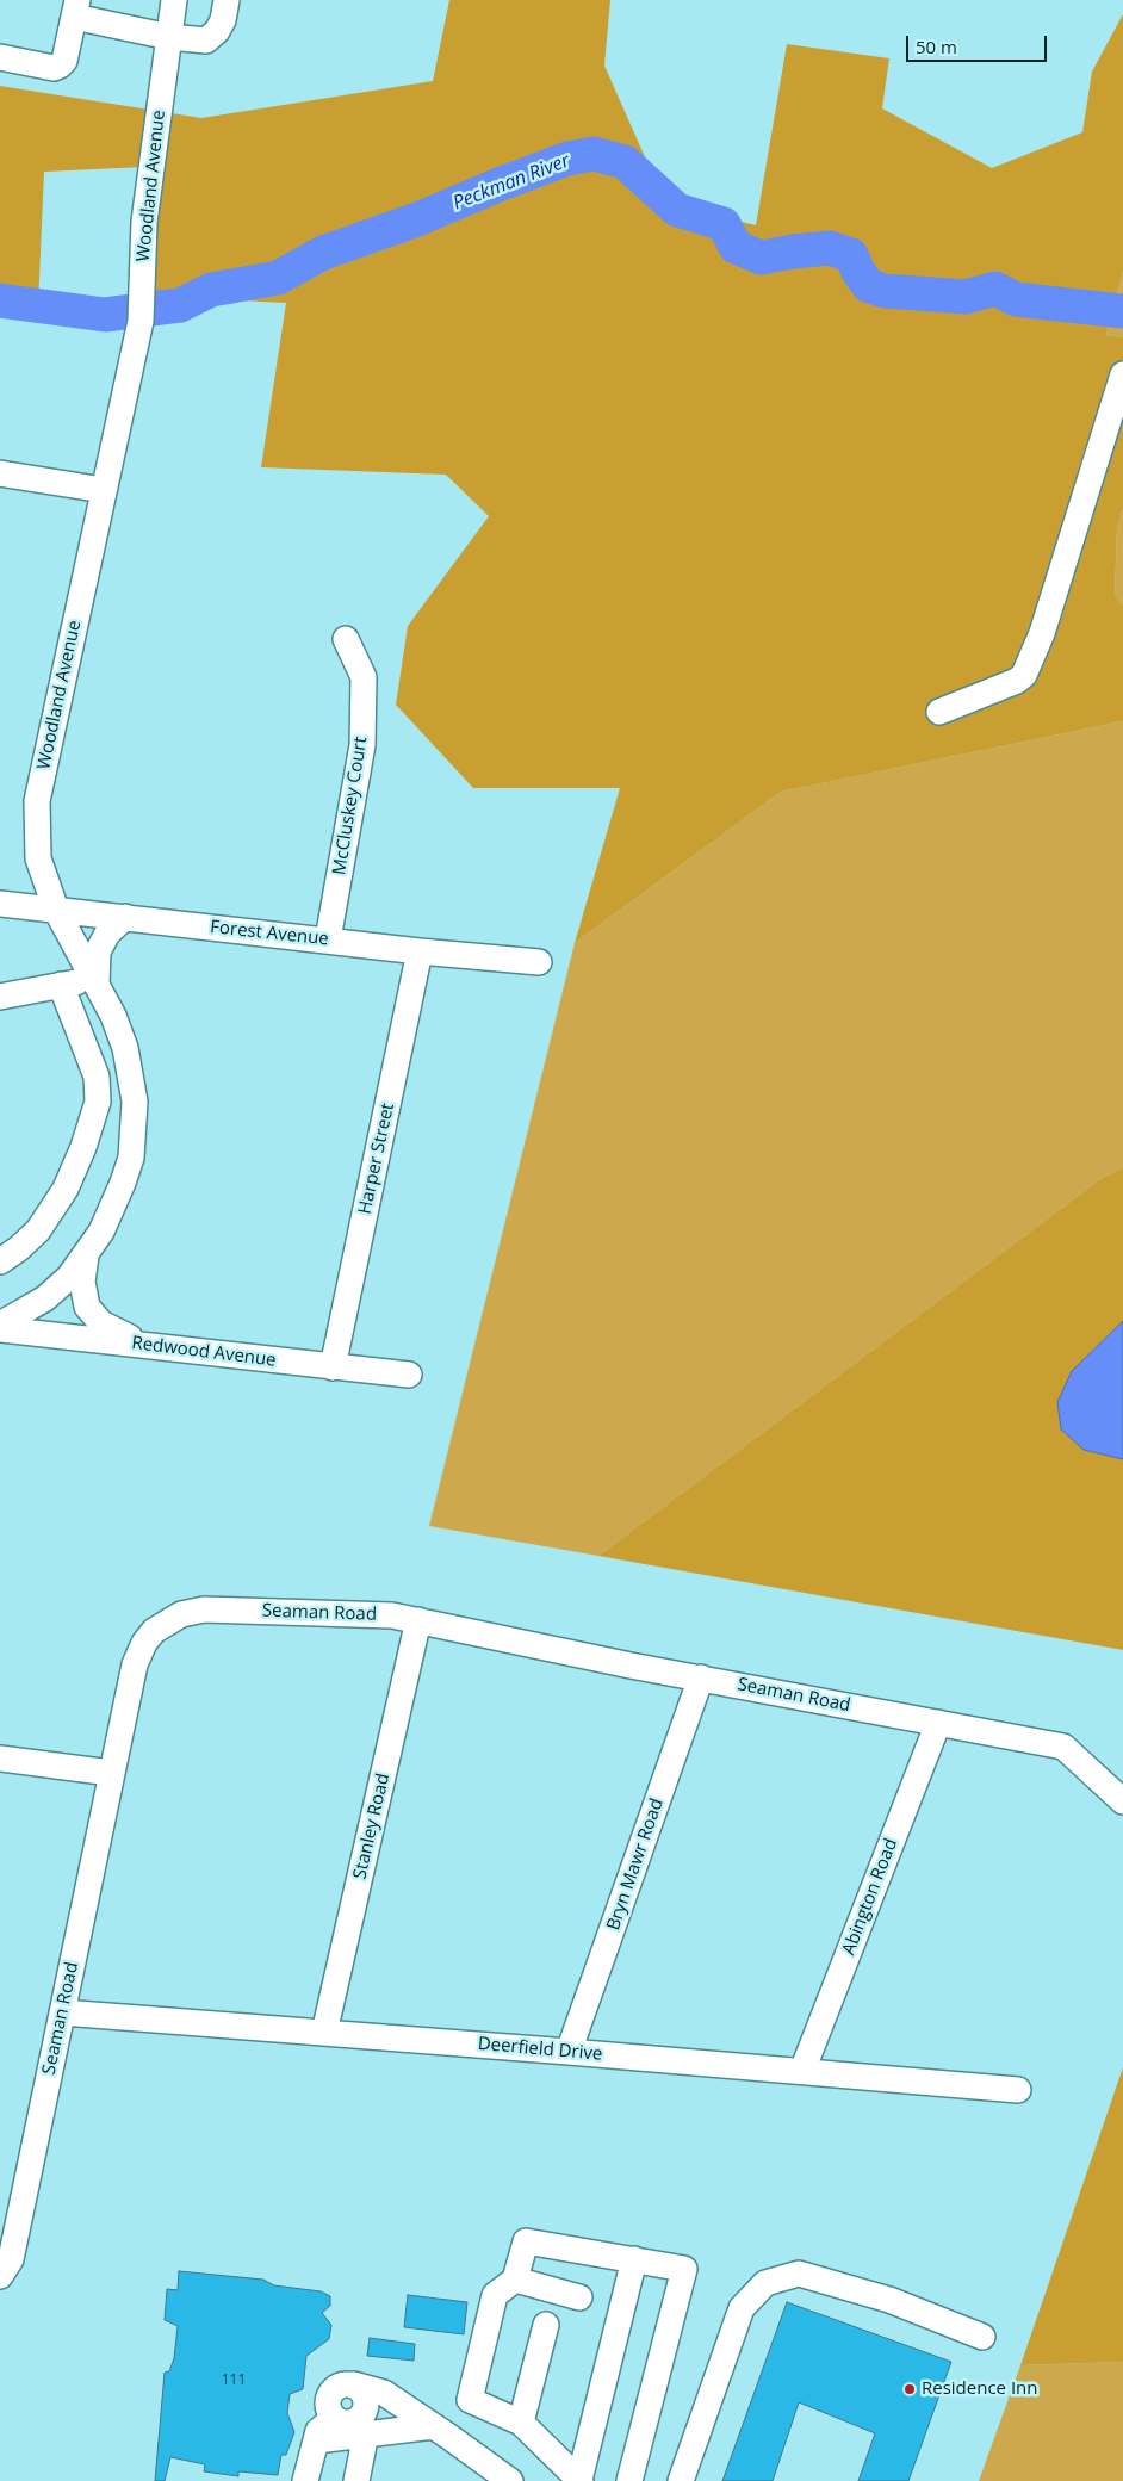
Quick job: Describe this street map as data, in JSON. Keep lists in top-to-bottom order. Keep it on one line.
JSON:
{"streets":{"street":["Woodland Avenue","McCluskey Court","Forest Avenue","Harper Street","Redwood Avenue","Seaman Road","Stanley Road","Bryn Mawr Road","Abington Road","Deerfield Drive"]},"crossings":[["Woodland Avenue","Forest Avenue"],["McCluskey Court","Forest Avenue"],["Forest Avenue","Harper Street"],["Harper Street","Redwood Avenue"],["Seaman Road","Stanley Road"],["Seaman Road","Bryn Mawr Road"],["Seaman Road","Abington Road"],["Seaman Road","Deerfield Drive"],["Stanley Road","Deerfield Drive"],["Bryn Mawr Road","Deerfield Drive"],["Abington Road","Deerfield Drive"]],"water":["Peckman River"],"places":["Residence Inn"],"house_numbers":["111"],"scale_bar":"50 m"}
